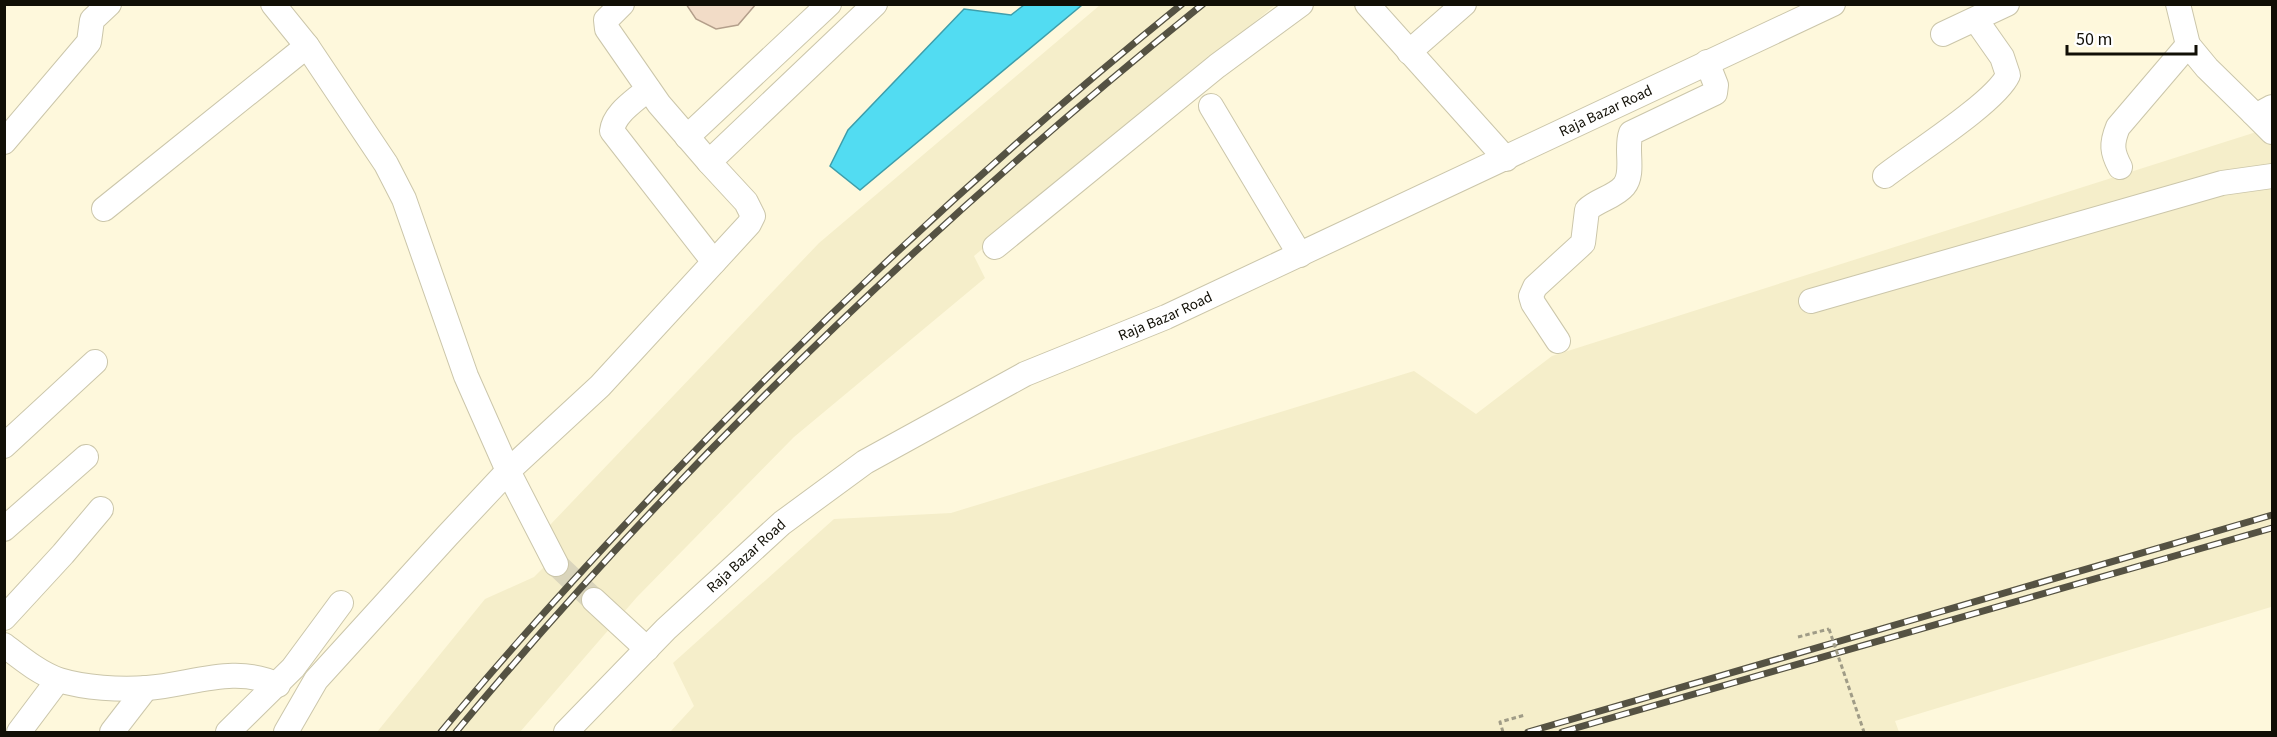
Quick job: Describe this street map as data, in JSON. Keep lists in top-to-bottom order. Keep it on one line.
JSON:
{"streets":{"street":["Raja Bazar Road"]},"scale_bar":"50 m"}
